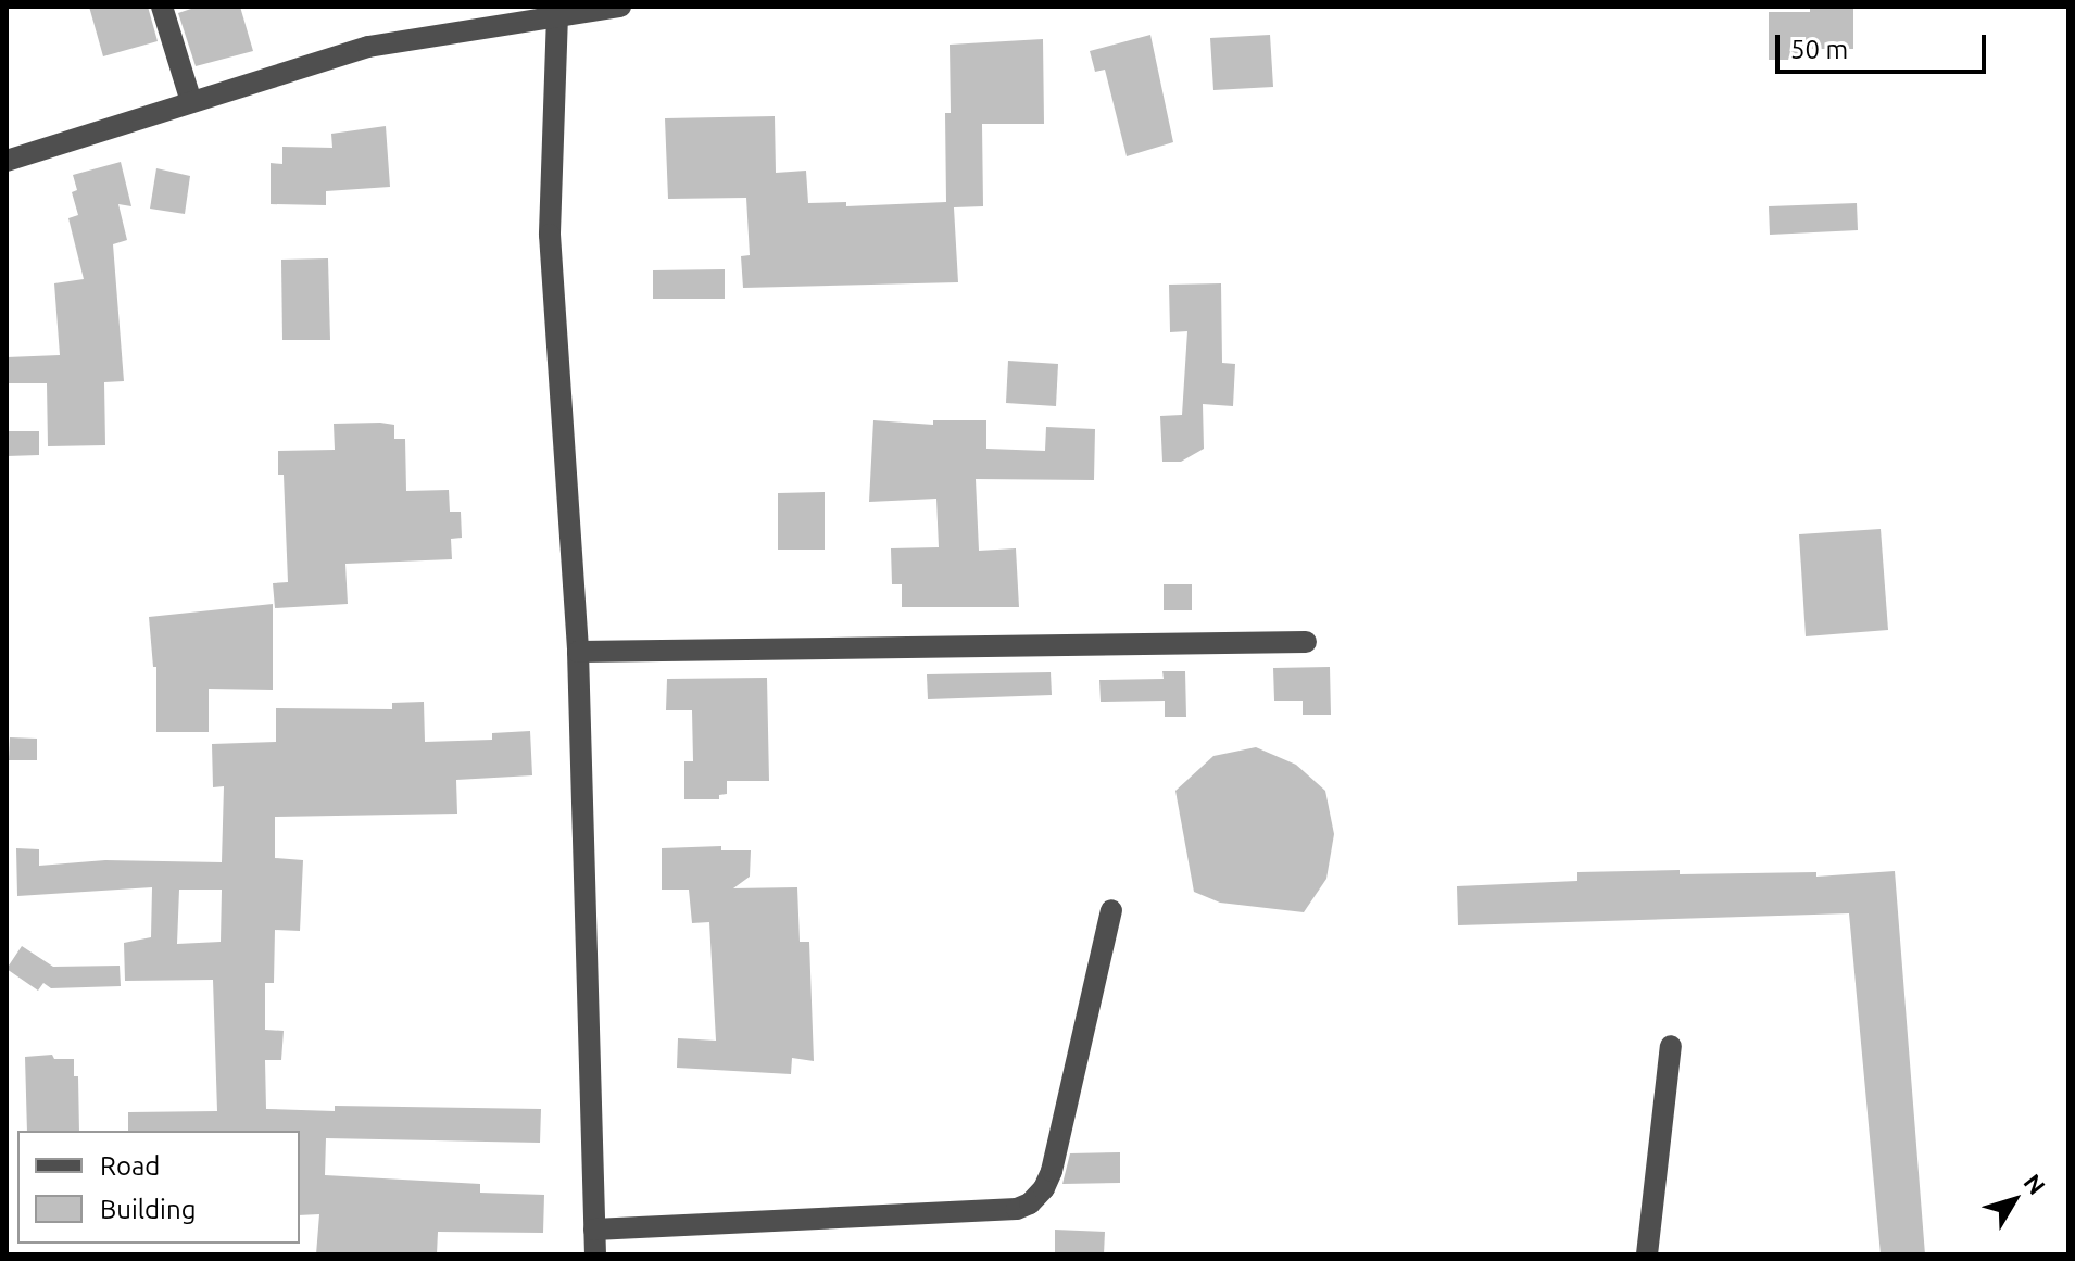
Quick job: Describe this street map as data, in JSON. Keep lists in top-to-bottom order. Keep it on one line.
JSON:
{"legend":["Road","Building"],"scale_bar":"50 m","north":"top right"}
